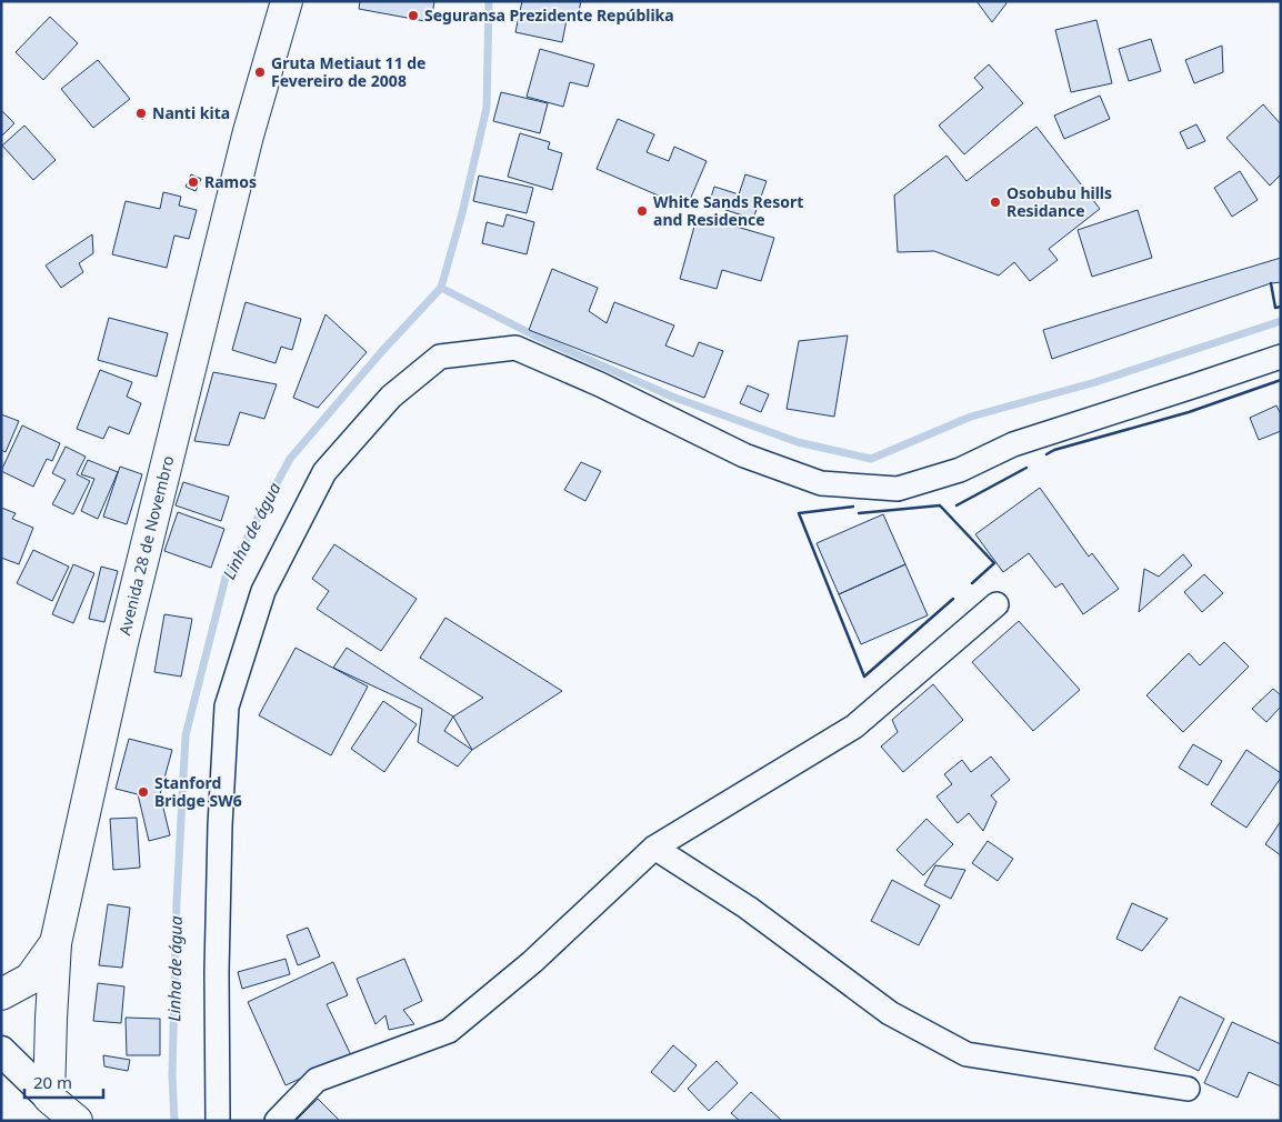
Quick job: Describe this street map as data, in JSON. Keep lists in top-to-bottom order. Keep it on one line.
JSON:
{"streets":{"main road":["Avenida 28 de Novembro"]},"water":["Linha de água"],"places":["Seguransa Prezidente Repúblika","Gruta Metiaut 11 de Fevereiro de 2008","Nanti kita","Ramos","Osobubu hills Residance","White Sands Resort and Residence","Stanford Bridge SW6"],"scale_bar":"20 m"}
